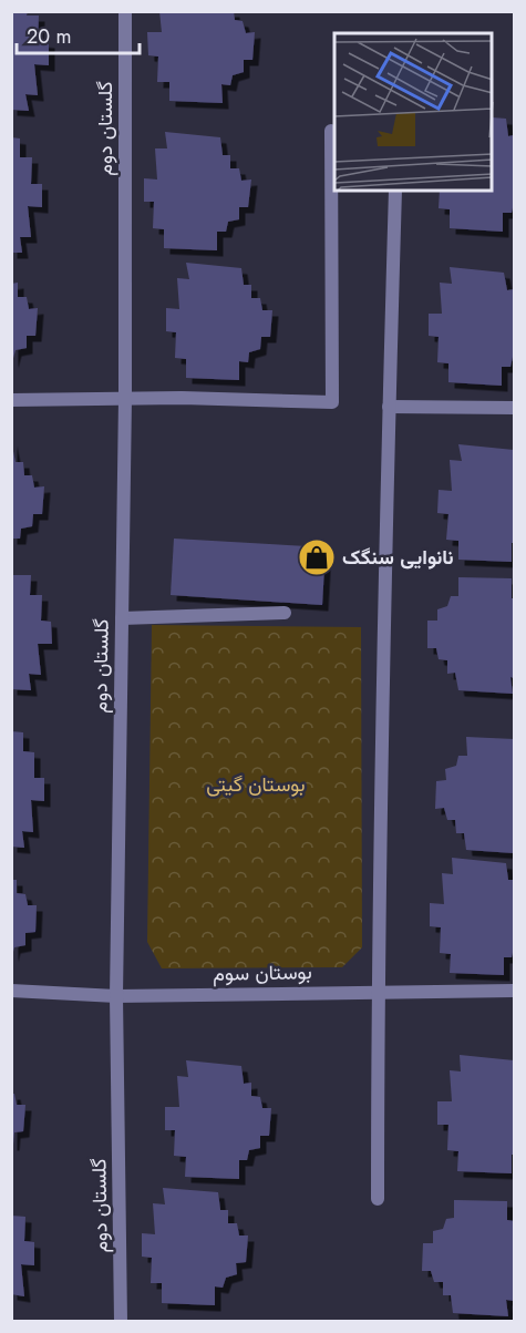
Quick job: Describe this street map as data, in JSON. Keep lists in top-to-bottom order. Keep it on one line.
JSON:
{"streets":{"street":["گلستان دوم","بوستان سوم"]},"crossings":[["گلستان دوم","بوستان سوم"]],"parks":["بوستان گیتی"],"places":{"shop":["نانوایی سنگک"]},"scale_bar":"20 m"}
